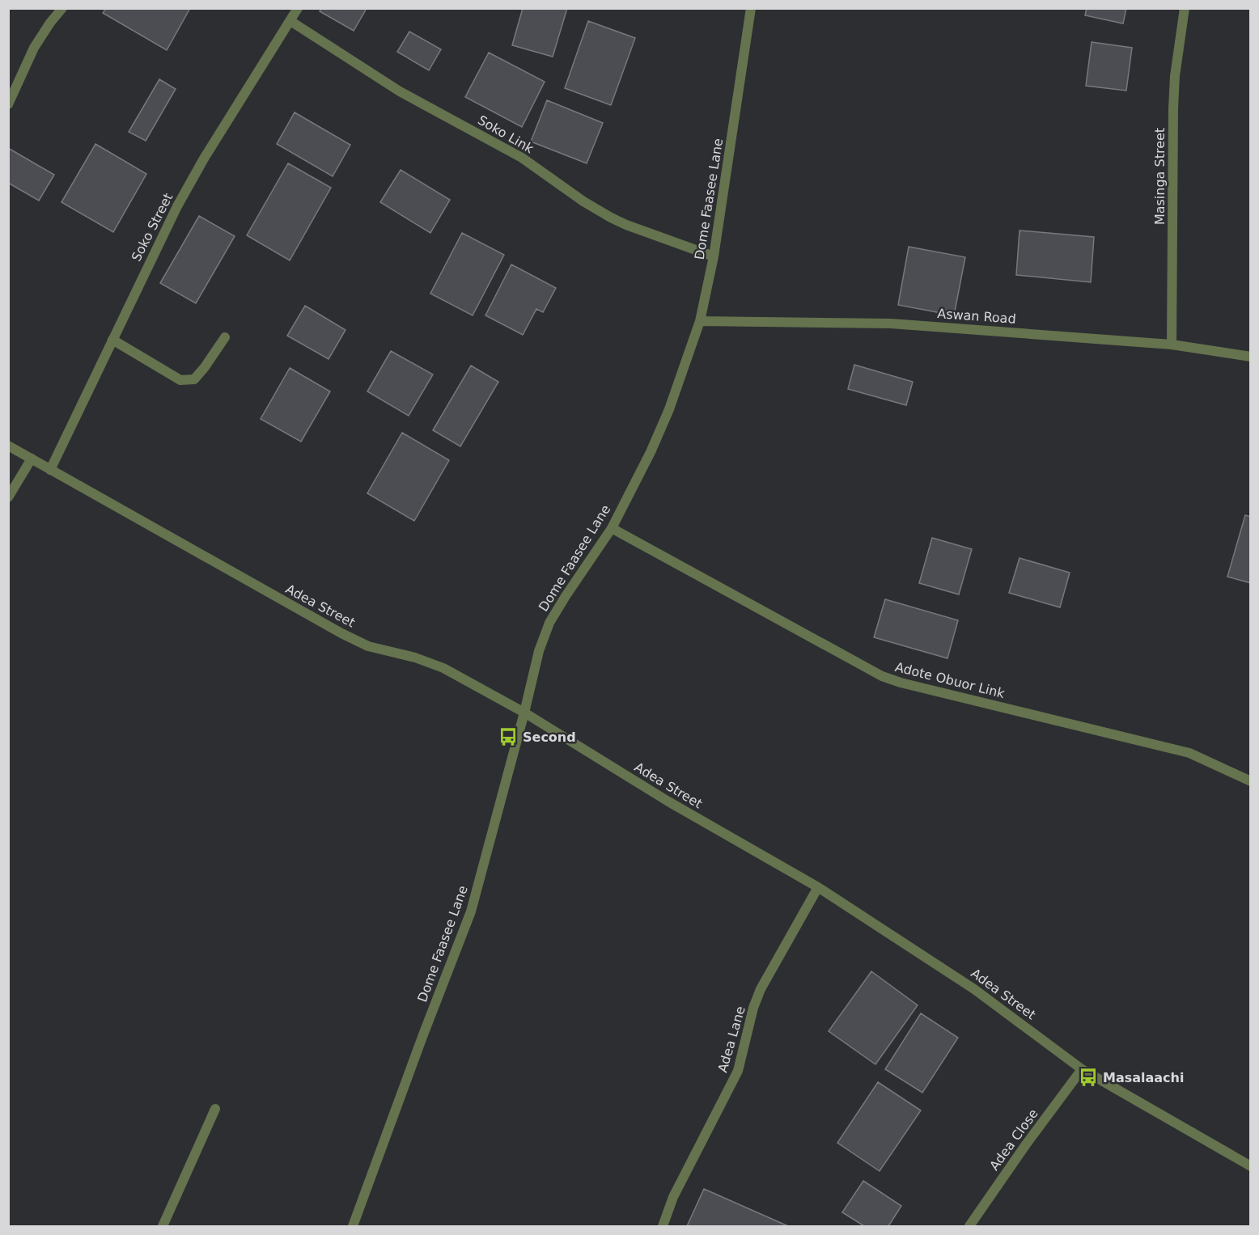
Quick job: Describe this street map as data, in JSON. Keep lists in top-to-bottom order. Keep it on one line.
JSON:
{"streets":{"street":["Soko Link","Masinga Street","Dome Faasee Lane","Soko Street","Aswan Road","Adea Street","Adote Obuor Link","Adea Lane","Adea Close"]},"crossings":[["Soko Link","Dome Faasee Lane"],["Soko Link","Soko Street"],["Masinga Street","Aswan Road"],["Dome Faasee Lane","Aswan Road"],["Dome Faasee Lane","Adea Street"],["Dome Faasee Lane","Adote Obuor Link"],["Soko Street","Adea Street"],["Adea Street","Adea Lane"],["Adea Street","Adea Close"]],"places":{"bus stop":["Second","Masalaachi"]}}
